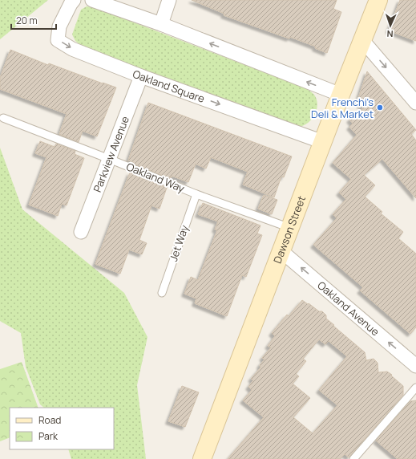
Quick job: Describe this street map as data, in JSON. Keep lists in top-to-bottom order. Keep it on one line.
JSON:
{"streets":{"street":["Oakland Square","Parkview Avenue","Dawson Street","Oakland Avenue"],"lane":["Oakland Way","Jet Way"]},"crossings":[["Oakland Square","Parkview Avenue"],["Oakland Square","Dawson Street"],["Parkview Avenue","Oakland Way"],["Oakland Way","Dawson Street"],["Oakland Way","Jet Way"],["Dawson Street","Oakland Avenue"]],"one_way":["Oakland Avenue"],"places":["Frenchi's Deli & Market"],"legend":["Road","Park"],"scale_bar":"20 m","north":"bottom"}
